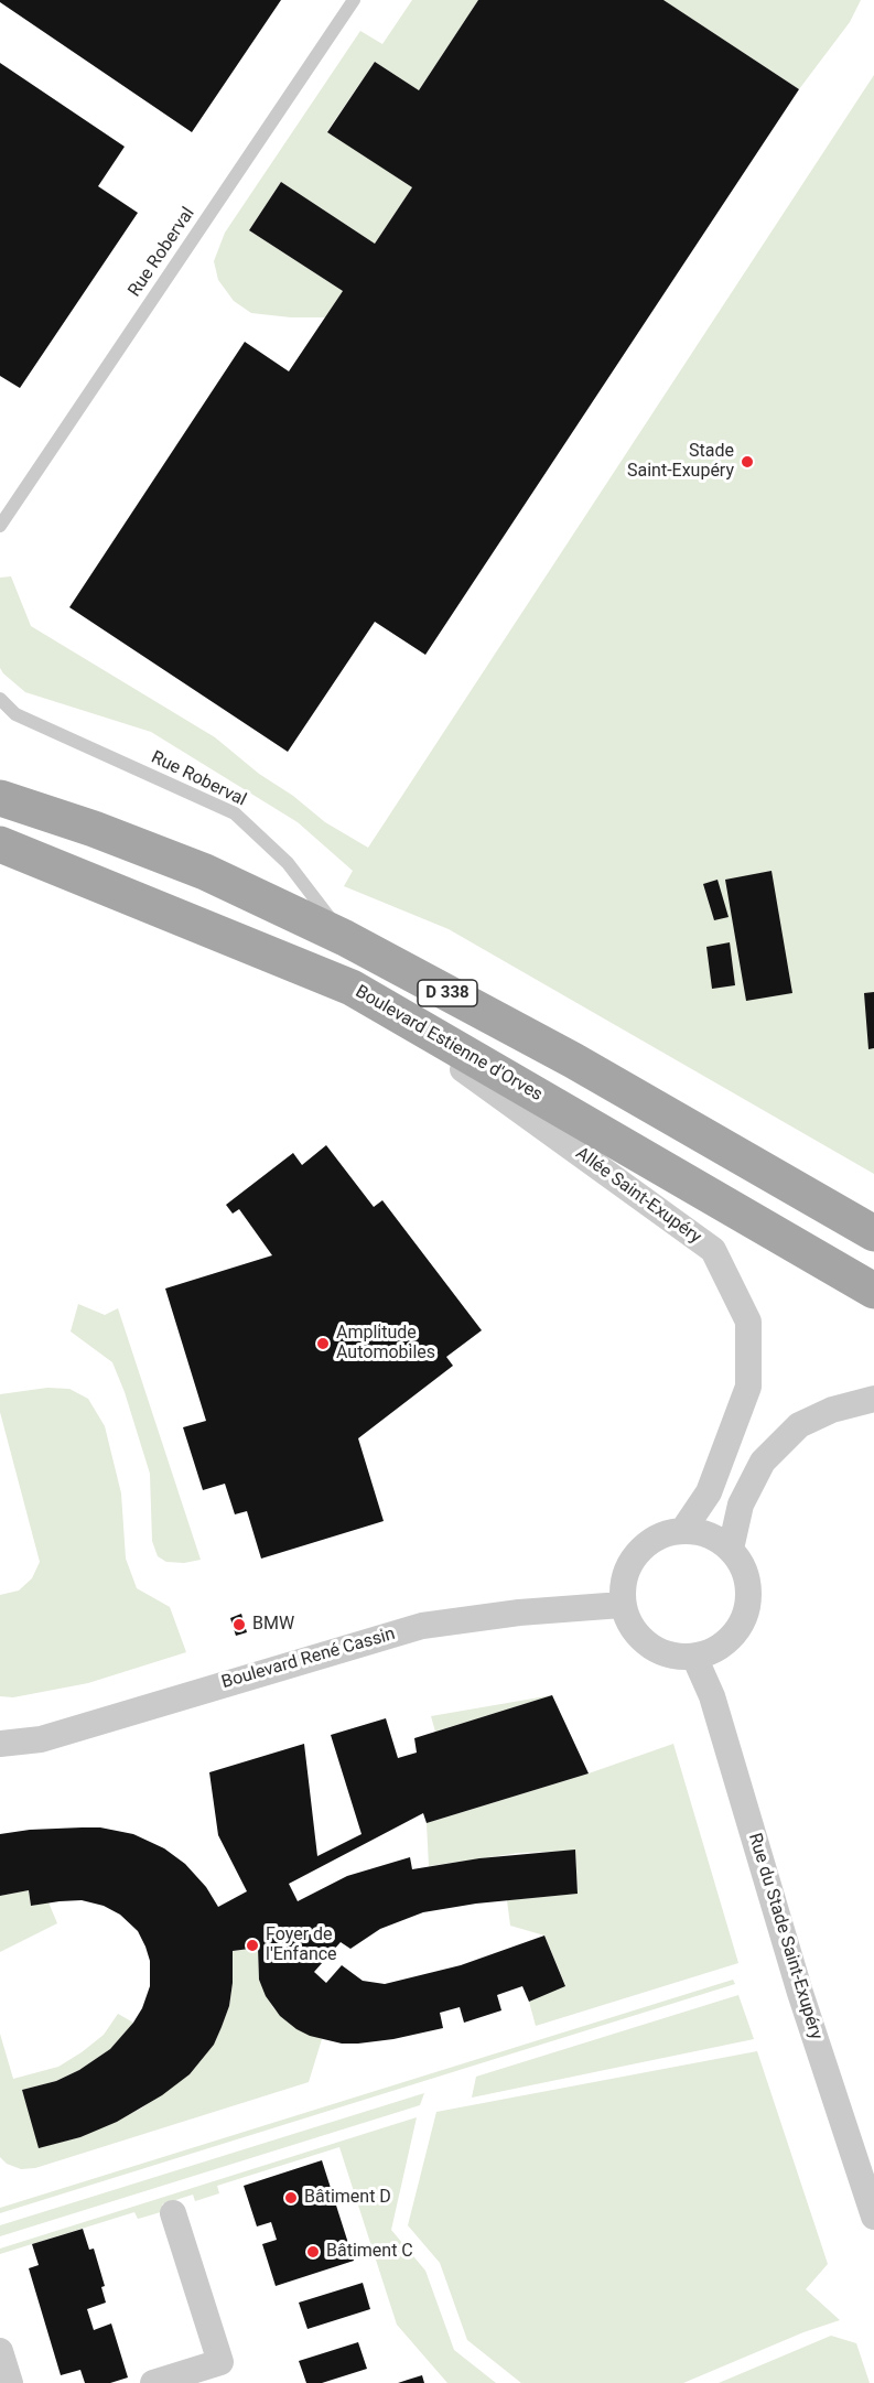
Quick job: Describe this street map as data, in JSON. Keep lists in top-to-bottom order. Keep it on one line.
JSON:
{"streets":{"main road":["D 338","Boulevard Estienne d'Orves"],"street":["Allée Saint-Exupéry","Boulevard René Cassin","Rue du Stade Saint-Exupéry"],"lane":["Rue Roberval"]},"crossings":[["Rue Roberval","D 338"],["Boulevard Estienne d'Orves","Allée Saint-Exupéry"],["Allée Saint-Exupéry","Boulevard René Cassin"],["Allée Saint-Exupéry","Rue du Stade Saint-Exupéry"],["Boulevard René Cassin","Rue du Stade Saint-Exupéry"]],"places":["Stade Saint-Exupéry","Amplitude Automobiles","BMW","Foyer de l'Enfance","Bâtiment D","Bâtiment C"]}
